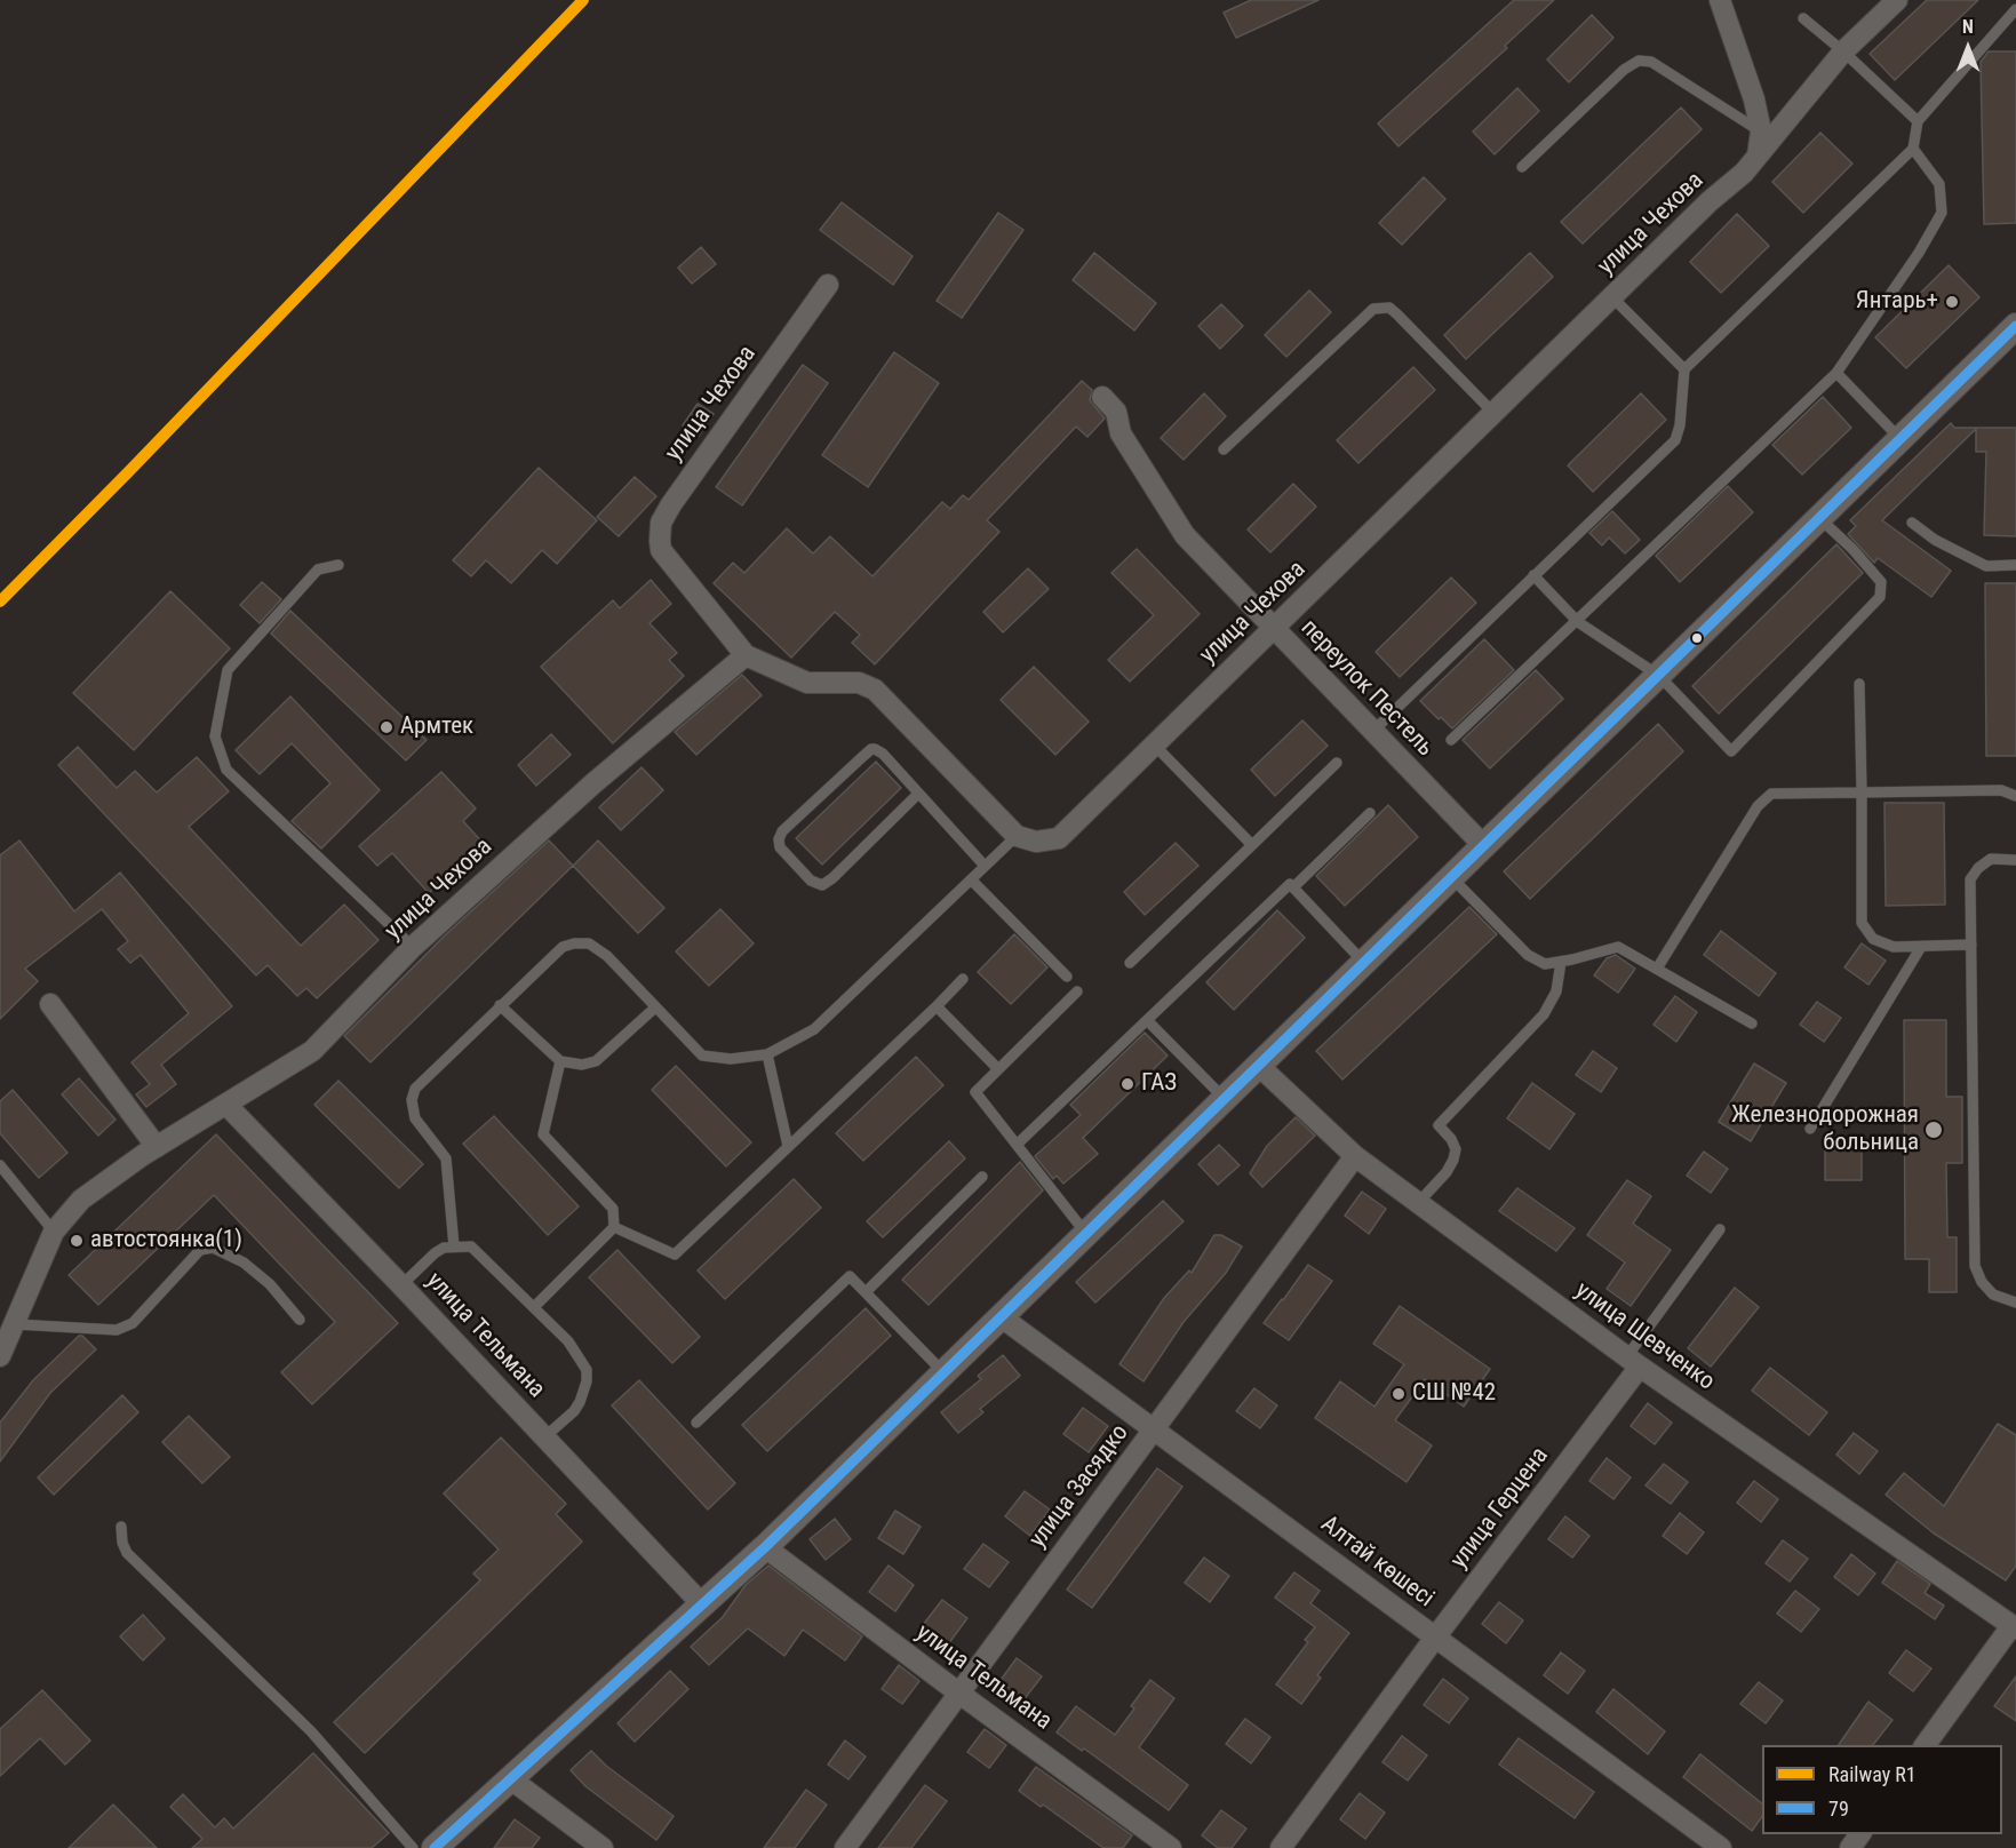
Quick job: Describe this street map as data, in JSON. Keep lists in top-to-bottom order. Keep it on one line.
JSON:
{"streets":{"street":["улица Чехова","переулок Пестель","улица Тельмана","улица Шевченко","улица Засядко","улица Герцена","Алтай көшесі"]},"crossings":[["улица Чехова","переулок Пестель"],["улица Чехова","улица Тельмана"],["улица Тельмана","улица Засядко"],["улица Шевченко","улица Засядко"],["улица Шевченко","улица Герцена"],["улица Засядко","Алтай көшесі"],["улица Герцена","Алтай көшесі"]],"places":["Янтарь+","Армтек","ГАЗ","Железнодорожная больница","автостоянка(1)","СШ №42"],"lines":["rail line R1","transit line 79"],"legend":["Railway R1","79"],"north":"top"}
